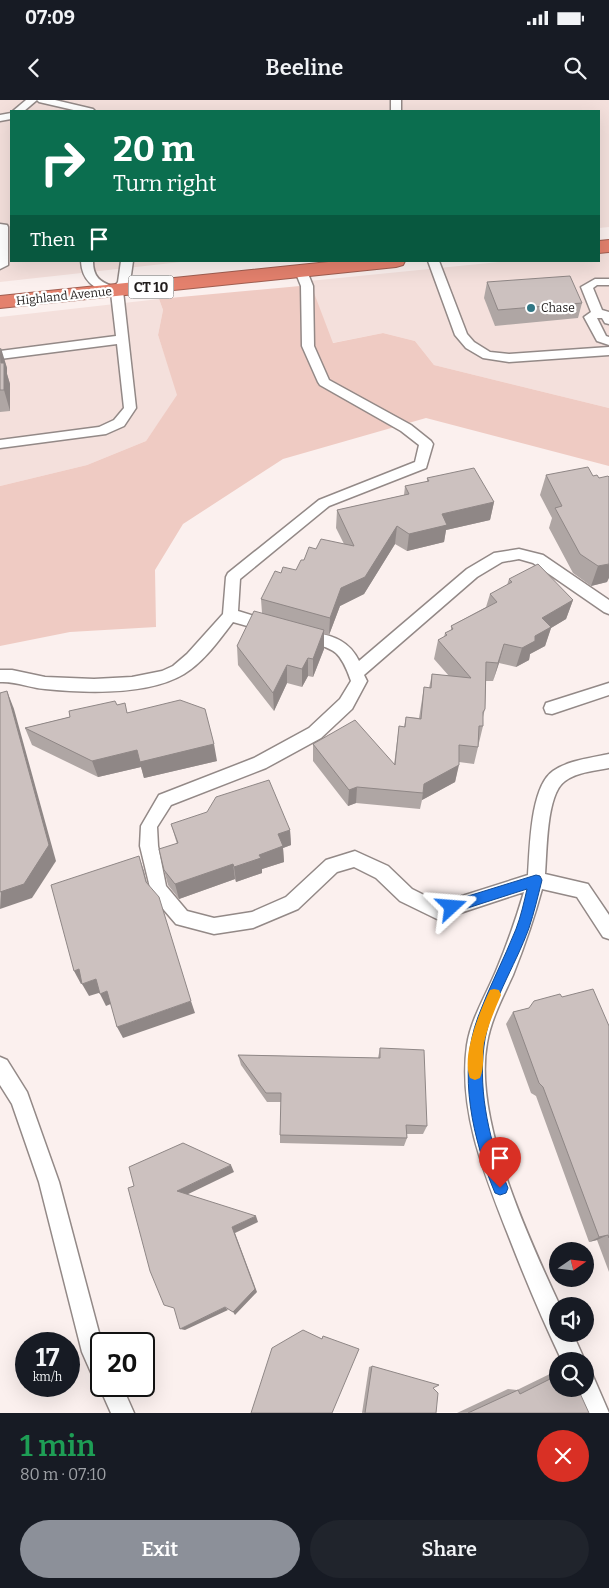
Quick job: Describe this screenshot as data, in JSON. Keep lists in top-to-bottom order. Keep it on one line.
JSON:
{"streets":{"highway":["CT 10","Highland Avenue"]},"places":["Chase"],"north":"right","page":{"status":"07:09","header":"Beeline","turn":["20 m","Turn right"],"then":"Then","speed":"17 km/h","limit":"20","heading":["1 min","80 m · 07:10"],"buttons":["Exit","Share"]}}
